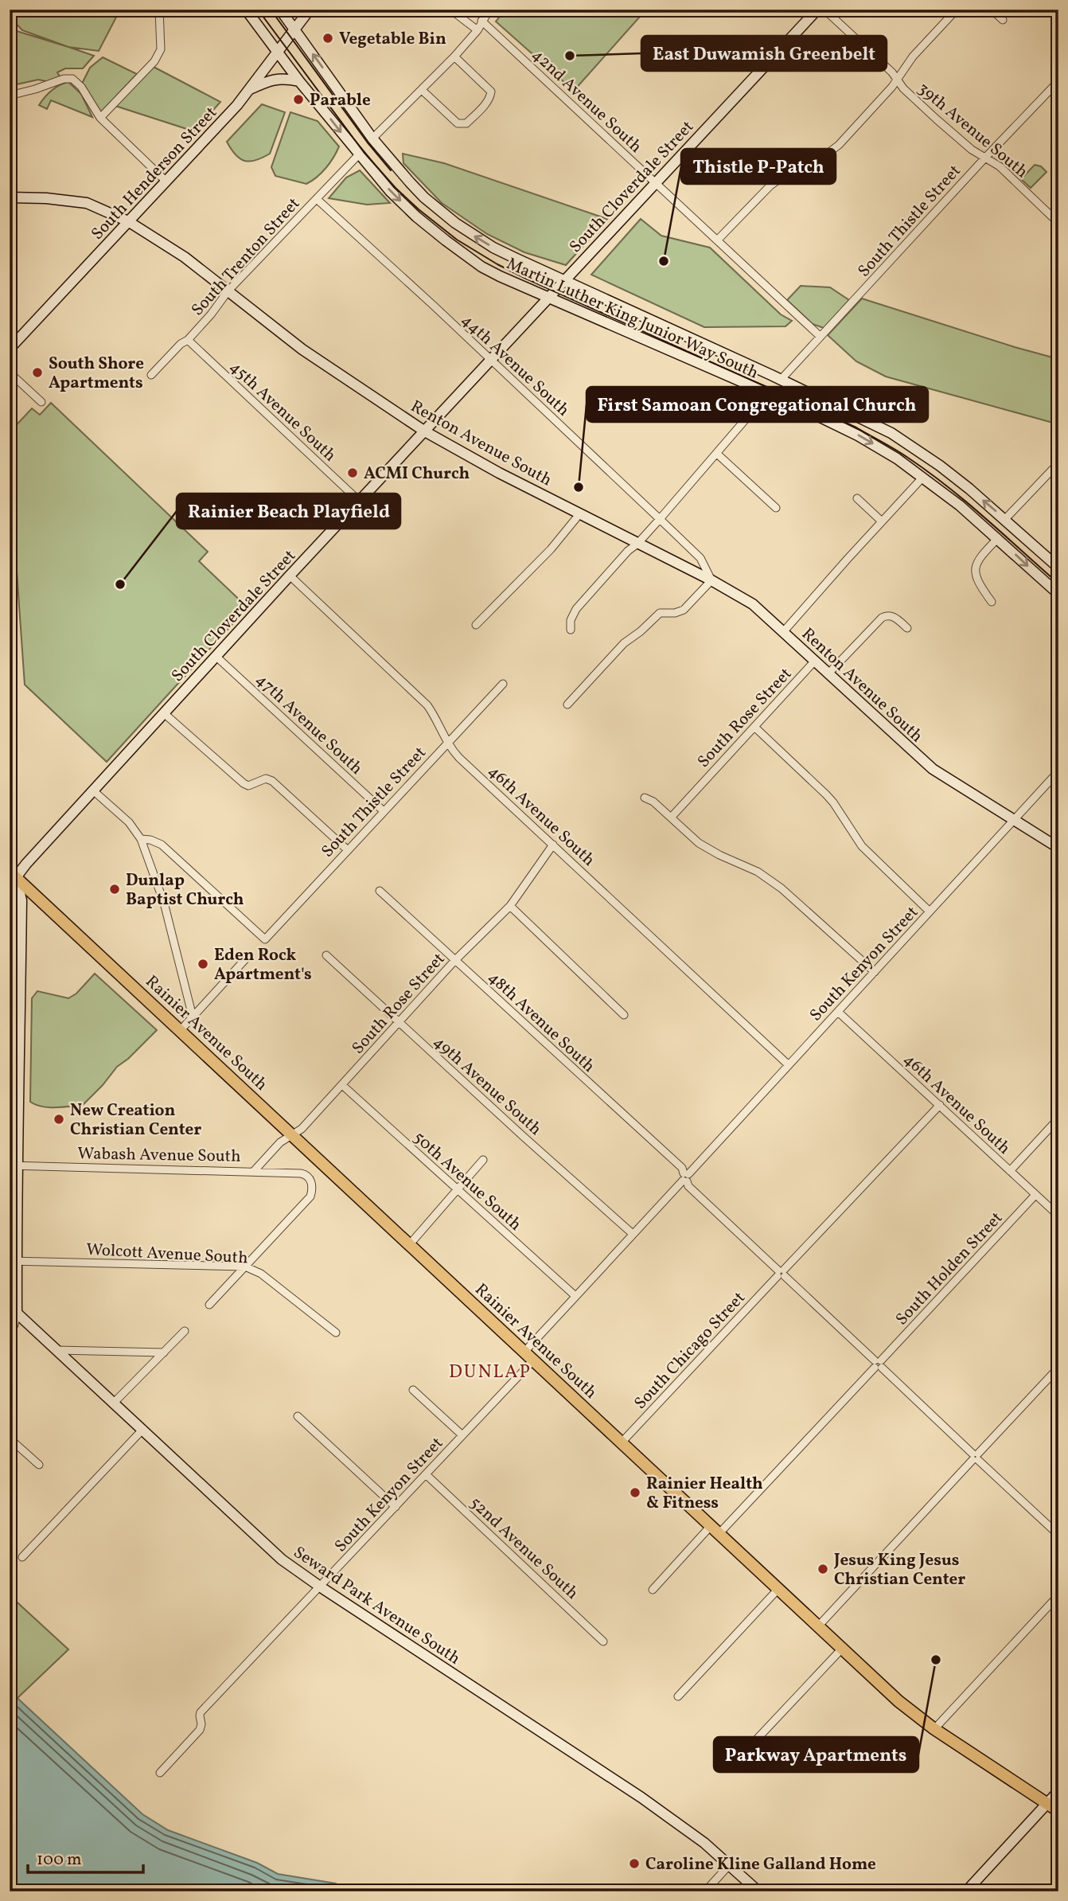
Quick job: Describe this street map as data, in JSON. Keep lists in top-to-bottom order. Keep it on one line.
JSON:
{"streets":{"main road":["South Henderson Street","South Cloverdale Street","Martin Luther King Junior Way South","Renton Avenue South","Rainier Avenue South","Seward Park Avenue South"],"street":["42nd Avenue South","39th Avenue South","South Thistle Street","South Trenton Street","44th Avenue South","45th Avenue South","South Rose Street","47th Avenue South","46th Avenue South","South Kenyon Street","48th Avenue South","49th Avenue South","Wabash Avenue South","50th Avenue South","Wolcott Avenue South","South Holden Street","South Chicago Street","52nd Avenue South"]},"crossings":[["42nd Avenue South","South Cloverdale Street"],["42nd Avenue South","South Thistle Street"],["39th Avenue South","South Thistle Street"],["South Henderson Street","Martin Luther King Junior Way South"],["South Henderson Street","Renton Avenue South"],["South Cloverdale Street","Martin Luther King Junior Way South"],["South Cloverdale Street","44th Avenue South"],["South Cloverdale Street","45th Avenue South"],["South Cloverdale Street","Renton Avenue South"],["South Cloverdale Street","47th Avenue South"],["South Cloverdale Street","46th Avenue South"],["South Cloverdale Street","Rainier Avenue South"],["South Thistle Street","Martin Luther King Junior Way South"],["South Thistle Street","47th Avenue South"],["South Thistle Street","46th Avenue South"],["South Trenton Street","Martin Luther King Junior Way South"],["South Trenton Street","44th Avenue South"],["South Trenton Street","45th Avenue South"],["South Trenton Street","Renton Avenue South"],["44th Avenue South","Renton Avenue South"],["Renton Avenue South","South Rose Street"],["Renton Avenue South","South Kenyon Street"],["South Rose Street","46th Avenue South"],["South Rose Street","48th Avenue South"],["South Rose Street","Rainier Avenue South"],["South Rose Street","49th Avenue South"],["South Rose Street","Wabash Avenue South"],["South Rose Street","50th Avenue South"],["46th Avenue South","South Kenyon Street"],["46th Avenue South","South Holden Street"],["46th Avenue South","South Chicago Street"],["South Kenyon Street","48th Avenue South"],["South Kenyon Street","Rainier Avenue South"],["South Kenyon Street","49th Avenue South"],["South Kenyon Street","50th Avenue South"],["South Kenyon Street","52nd Avenue South"],["South Kenyon Street","Seward Park Avenue South"],["48th Avenue South","South Holden Street"],["48th Avenue South","South Chicago Street"],["Rainier Avenue South","South Holden Street"],["Rainier Avenue South","South Chicago Street"],["Wabash Avenue South","Wolcott Avenue South"]],"districts":["DUNLAP"],"places":["Vegetable Bin","East Duwamish Greenbelt","Parable","Thistle P-Patch","South Shore Apartments","ACMI Church","First Samoan Congregational Church","Rainier Beach Playfield","Dunlap Baptist Church","Eden Rock Apartment's","New Creation Christian Center","Rainier Health & Fitness","Jesus King Jesus Christian Center","Parkway Apartments","Caroline Kline Galland Home"],"scale_bar":"100 m"}
